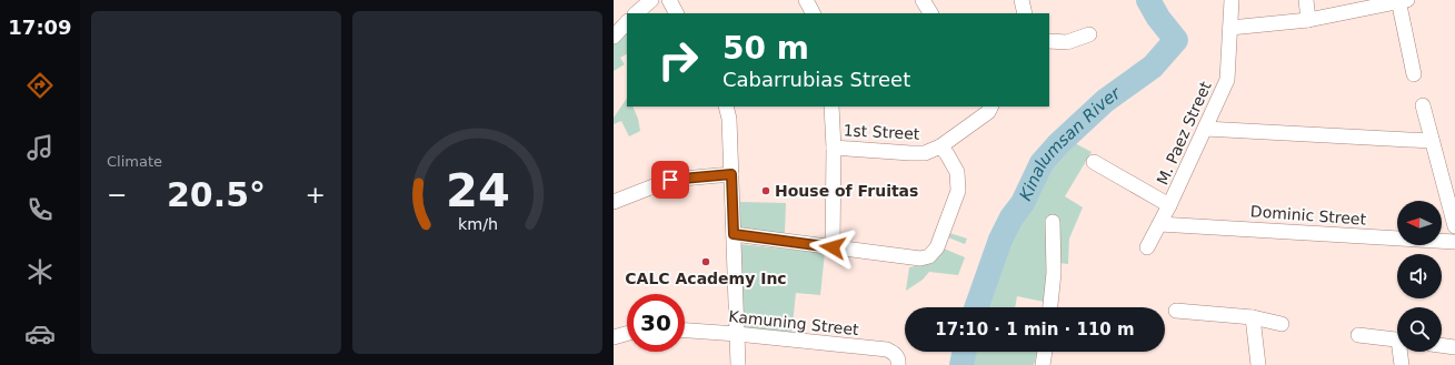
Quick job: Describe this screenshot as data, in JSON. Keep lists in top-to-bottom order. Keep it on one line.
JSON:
{"streets":{"street":["1st Street","M. Paez Street","Dominic Street","Kamuning Street"]},"crossings":[["M. Paez Street","Dominic Street"]],"water":["Kinalumsan River"],"places":["House of Fruitas","CALC Academy Inc"],"north":"left","page":{"tabs":"17:09","tile":"Climate","turn":["50 m","Cabarrubias Street"],"heat":["−","20.5°","+"],"limit":"30","trip":"17:10 · 1 min · 110 m","gauge":["24","km/h"]}}
